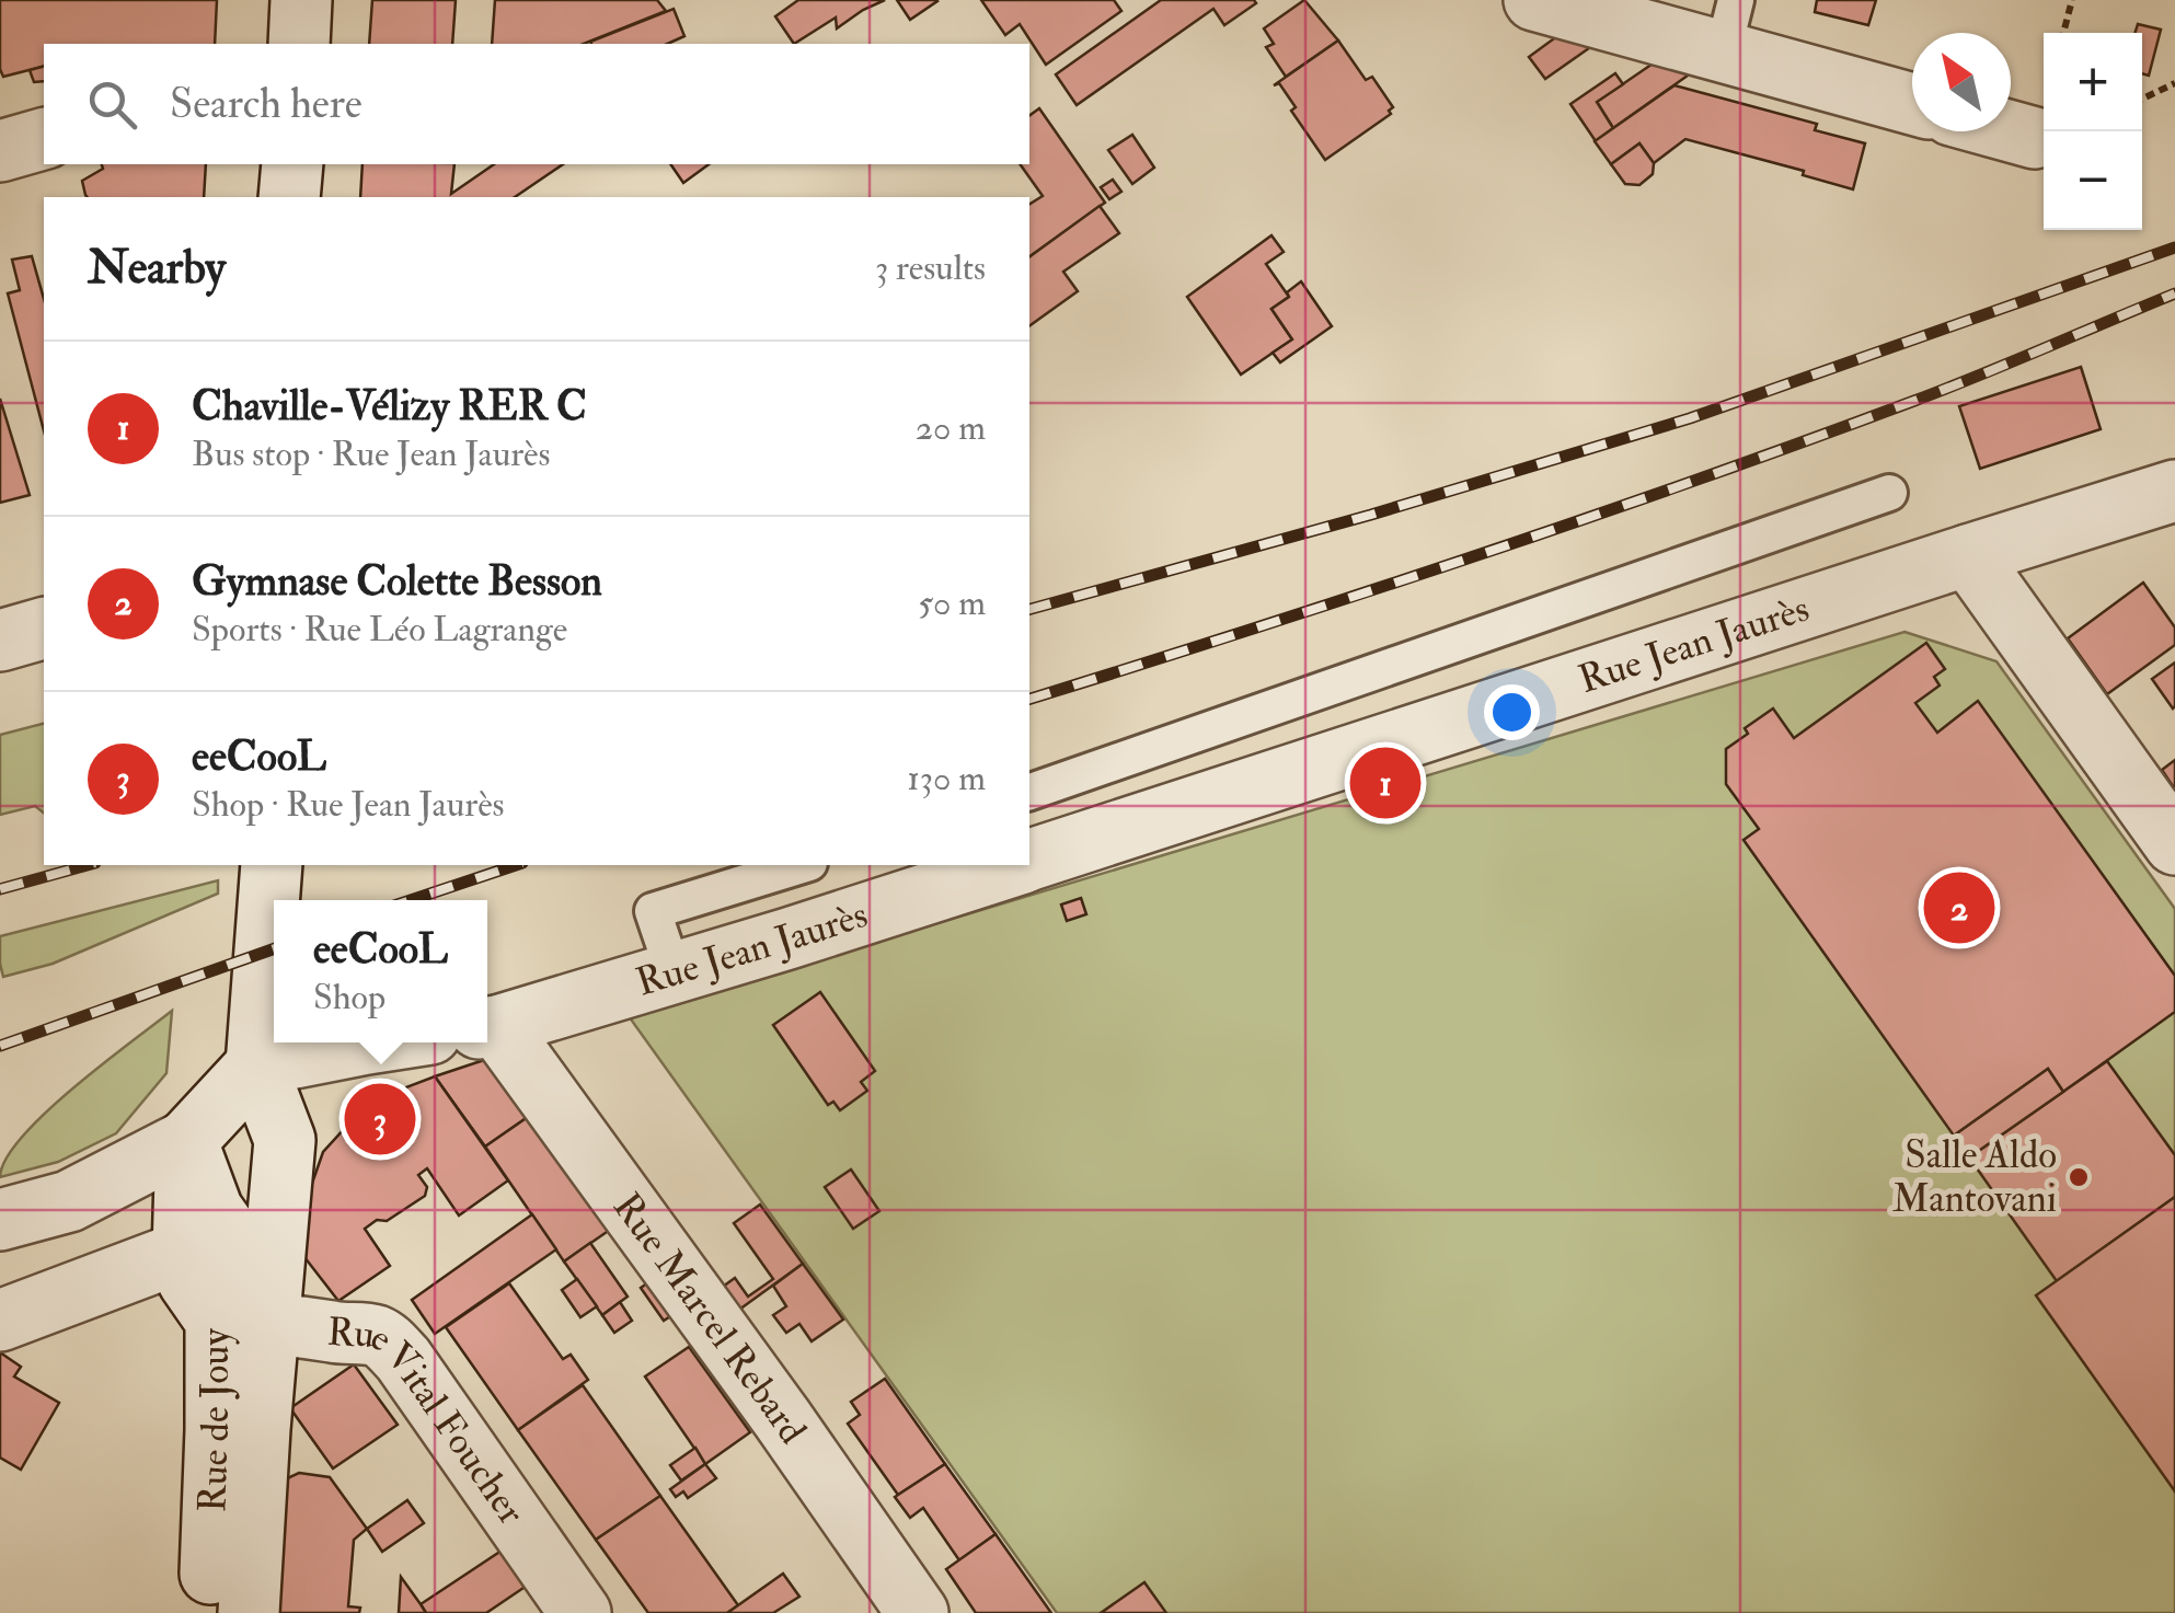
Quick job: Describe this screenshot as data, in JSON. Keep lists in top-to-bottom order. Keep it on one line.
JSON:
{"streets":{"street":["Rue Jean Jaurès","Rue Marcel Rebard","Rue de Jouy","Rue Vital Foucher"]},"crossings":[["Rue Jean Jaurès","Rue Marcel Rebard"],["Rue de Jouy","Rue Vital Foucher"]],"places":["Salle Aldo Mantovani"],"north":"top left","page":{"map_buttons":["+","−"],"search":"Search here","heading":["Nearby","3 results"],"list":[{"mark":"1","name":"Chaville-Vélizy RER C","note":"Bus stop · Rue Jean Jaurès","value":"20 m"},{"mark":"2","name":"Gymnase Colette Besson","note":"Sports · Rue Léo Lagrange","value":"50 m"},{"mark":"3","name":"eeCooL","note":"Shop · Rue Jean Jaurès","value":"130 m"}],"pins":["1","2","3"],"popup":["eeCooL","Shop"]}}
